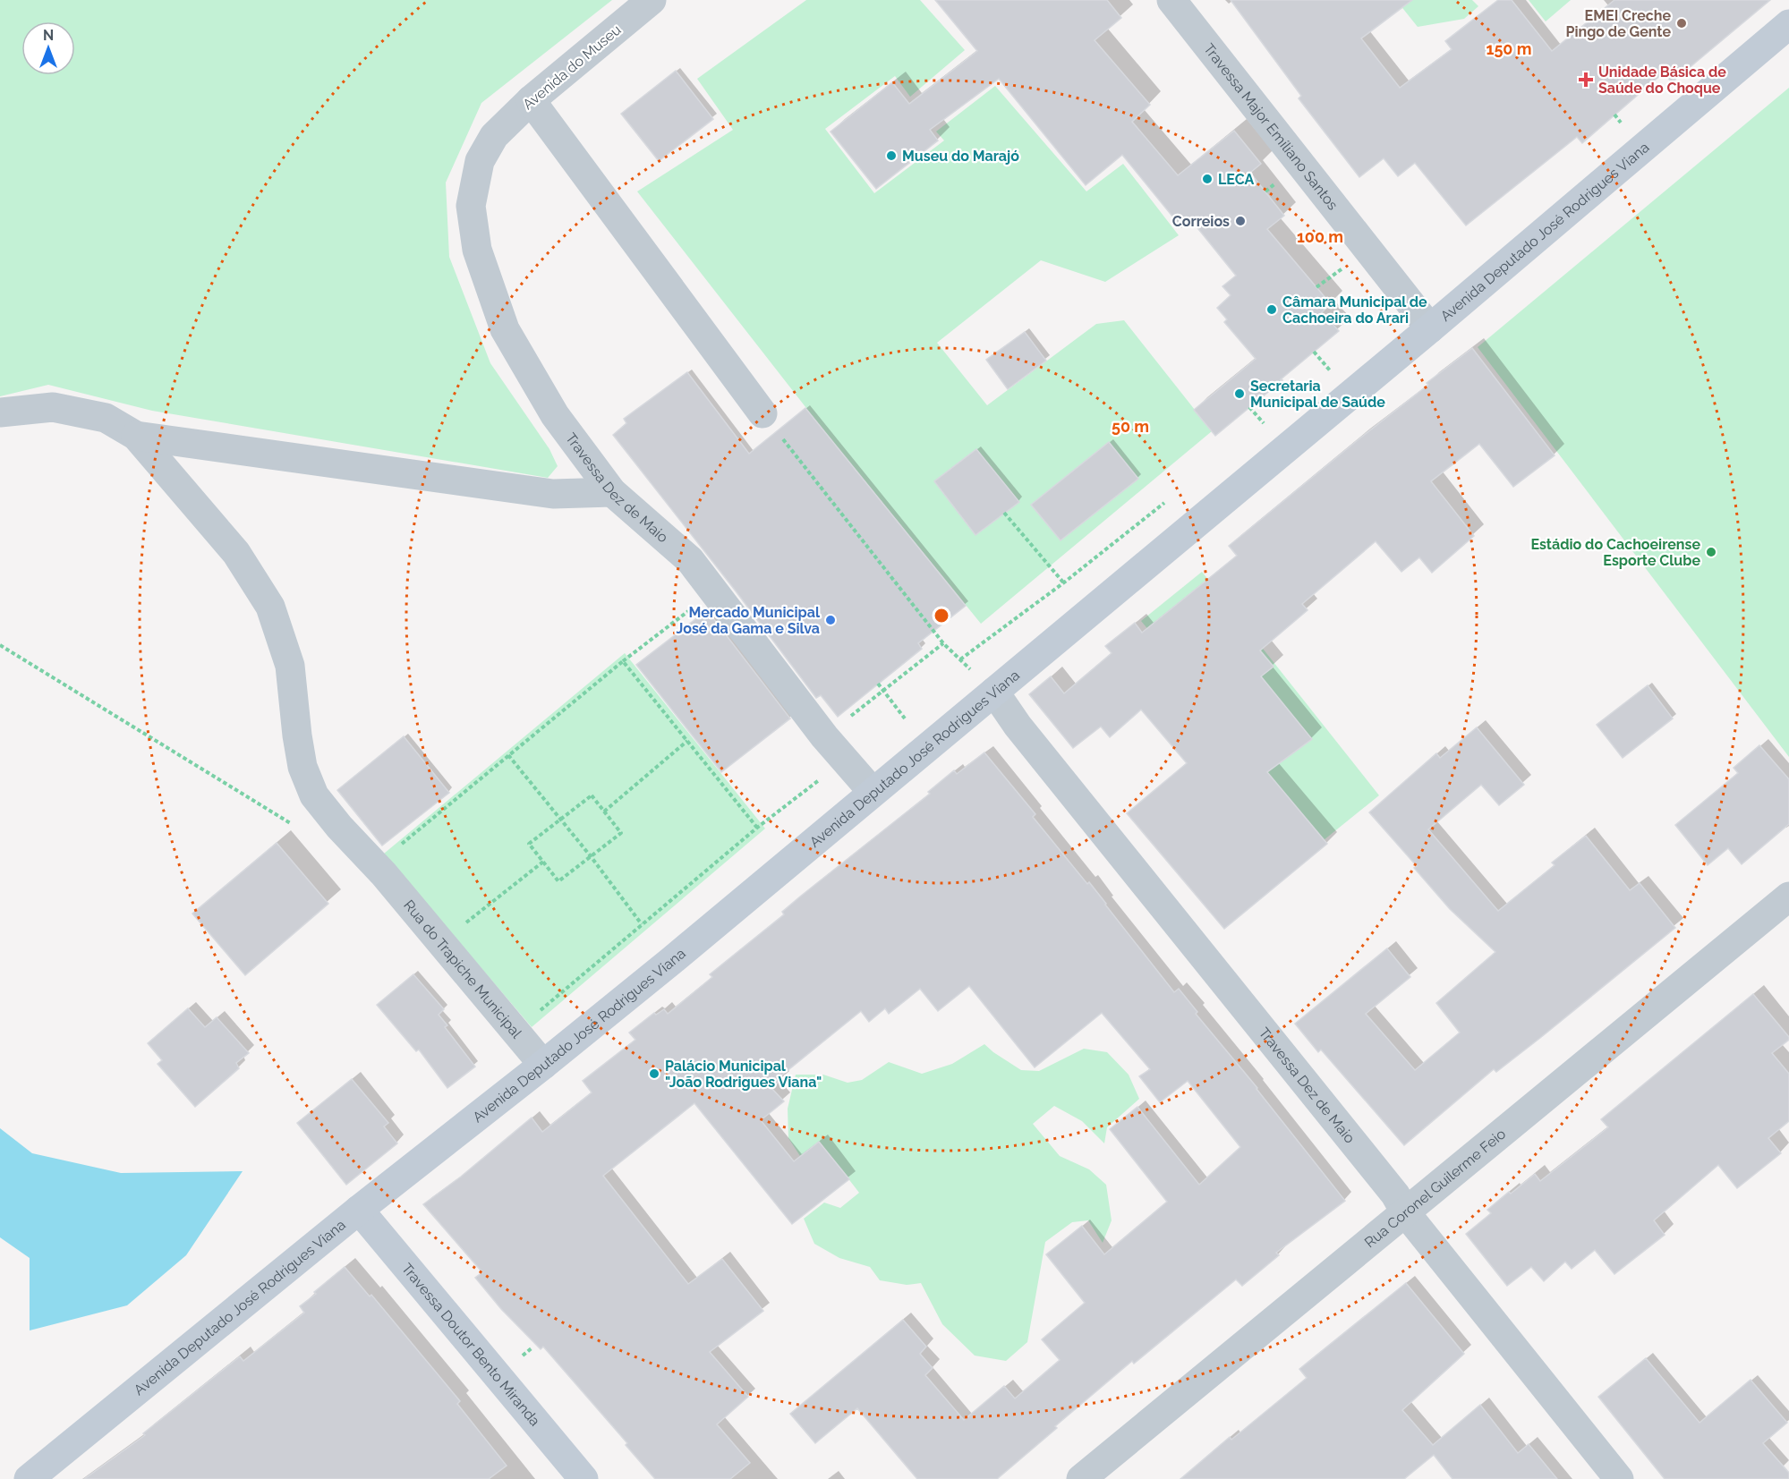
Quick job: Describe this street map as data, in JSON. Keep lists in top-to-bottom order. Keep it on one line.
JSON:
{"streets":{"street":["Avenida do Museu","Travessa Major Emíliano Santos","Avenida Deputado José Rodrigues Viana","Travessa Dez de Maio","Rua do Trapiche Municipal","Rua Coronel Guilerme Feio","Travessa Doutor Bento Miranda"]},"crossings":[["Avenida do Museu","Travessa Dez de Maio"],["Travessa Major Emíliano Santos","Avenida Deputado José Rodrigues Viana"],["Avenida Deputado José Rodrigues Viana","Travessa Dez de Maio"],["Avenida Deputado José Rodrigues Viana","Rua do Trapiche Municipal"],["Avenida Deputado José Rodrigues Viana","Travessa Doutor Bento Miranda"],["Travessa Dez de Maio","Rua Coronel Guilerme Feio"]],"places":{"other":["EMEI Creche Pingo de Gente","Museu do Marajó","LECA","Correios","Câmara Municipal de Cachoeira do Arari","Secretaria Municipal de Saúde","Estádio do Cachoeirense Esporte Clube","Mercado Municipal José da Gama e Silva","Palácio Municipal \"João Rodrigues Viana\""],"health":["Unidade Básica de Saúde do Choque"]},"north":"top","rings":["150 m","100 m","50 m"]}
